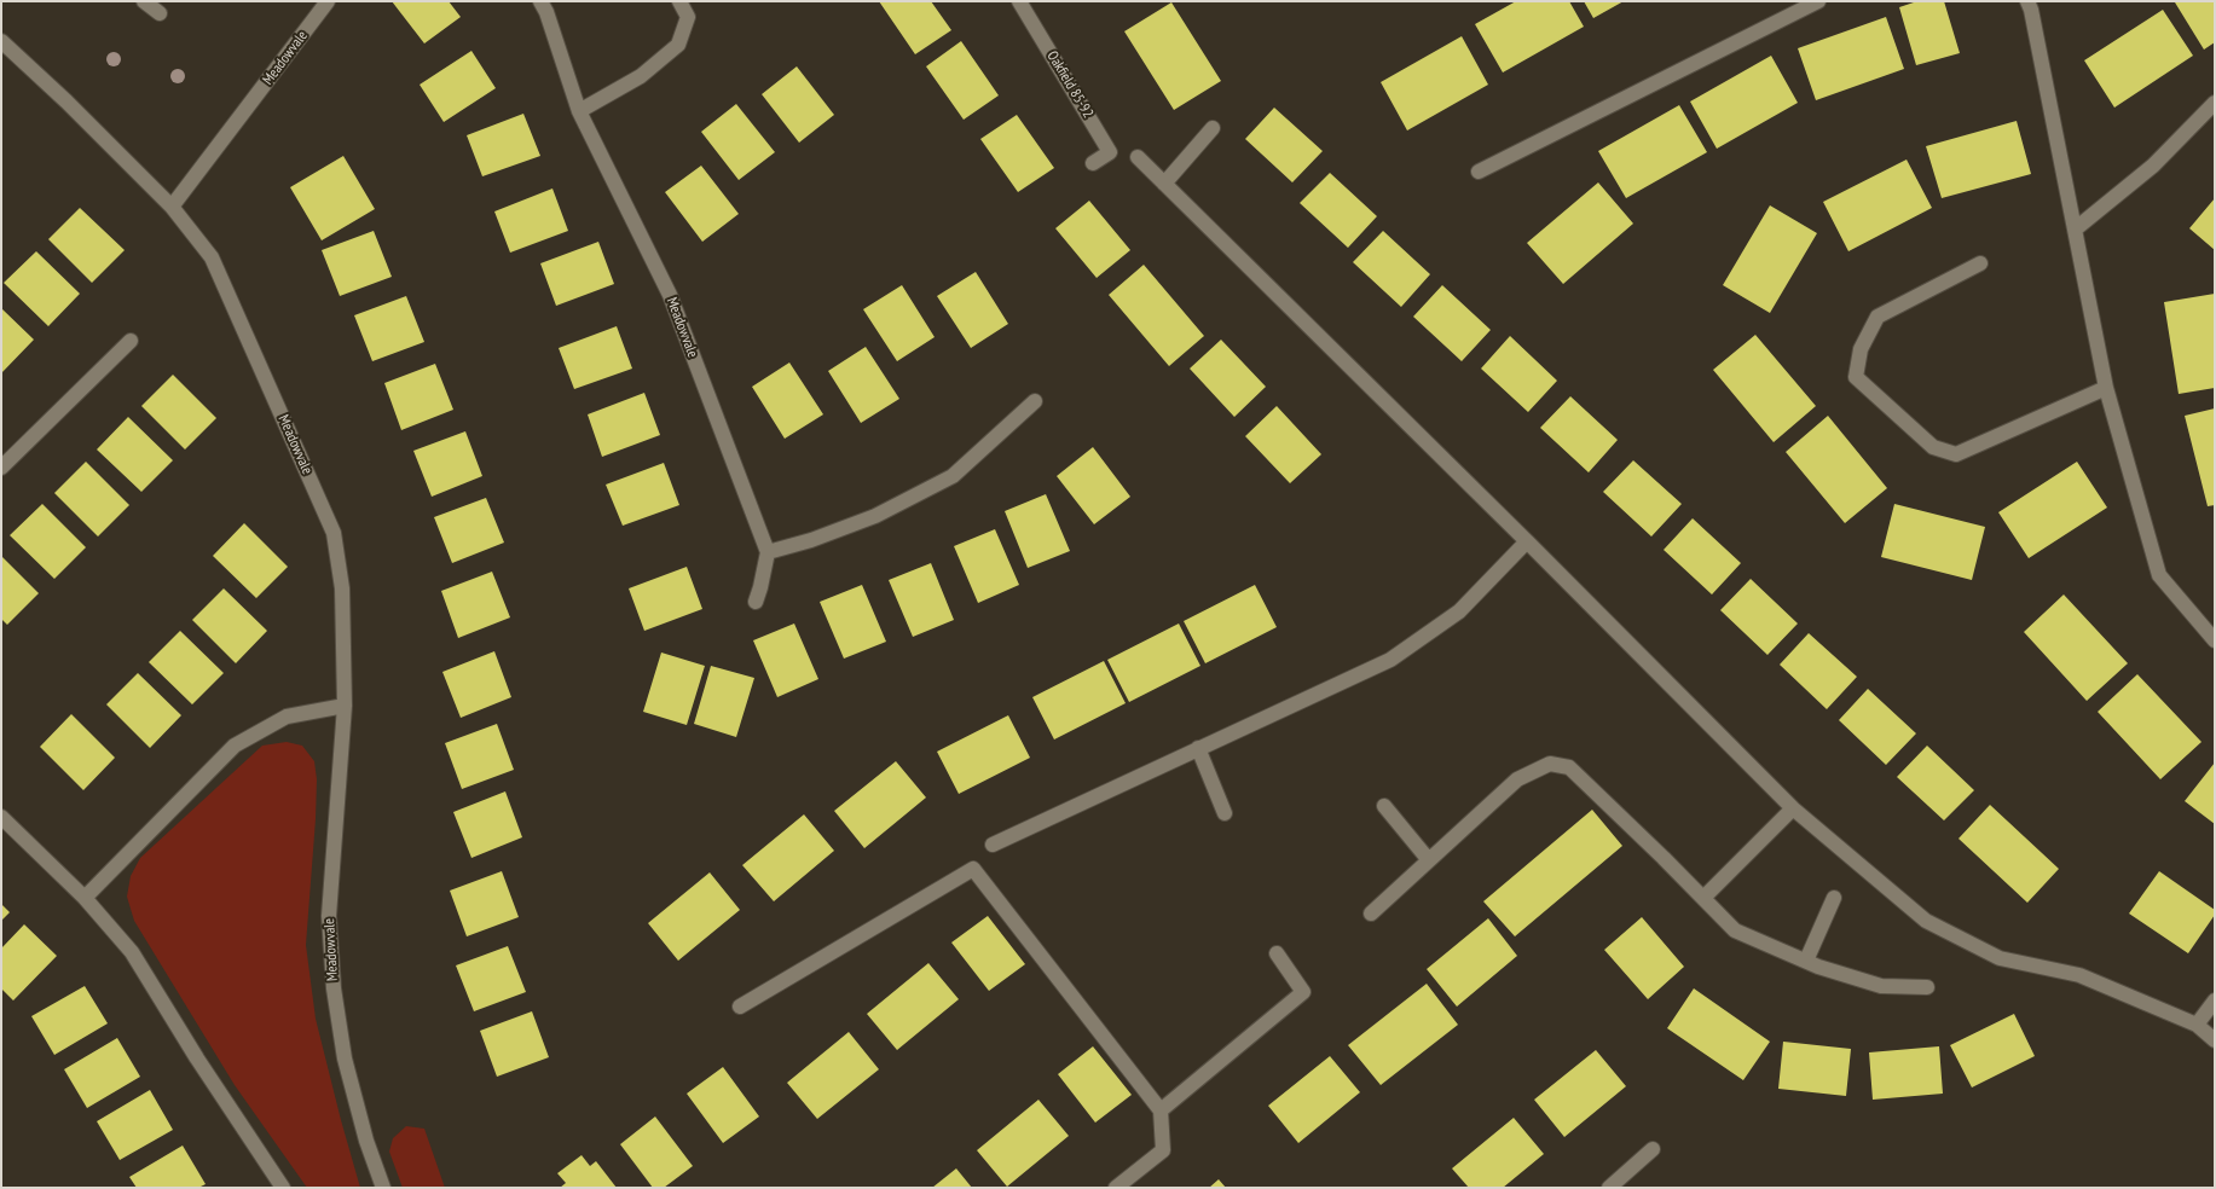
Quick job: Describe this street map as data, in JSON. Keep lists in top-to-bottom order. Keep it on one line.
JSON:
{"streets":{"street":["Meadowvale","Oakfield 85-92"]}}
